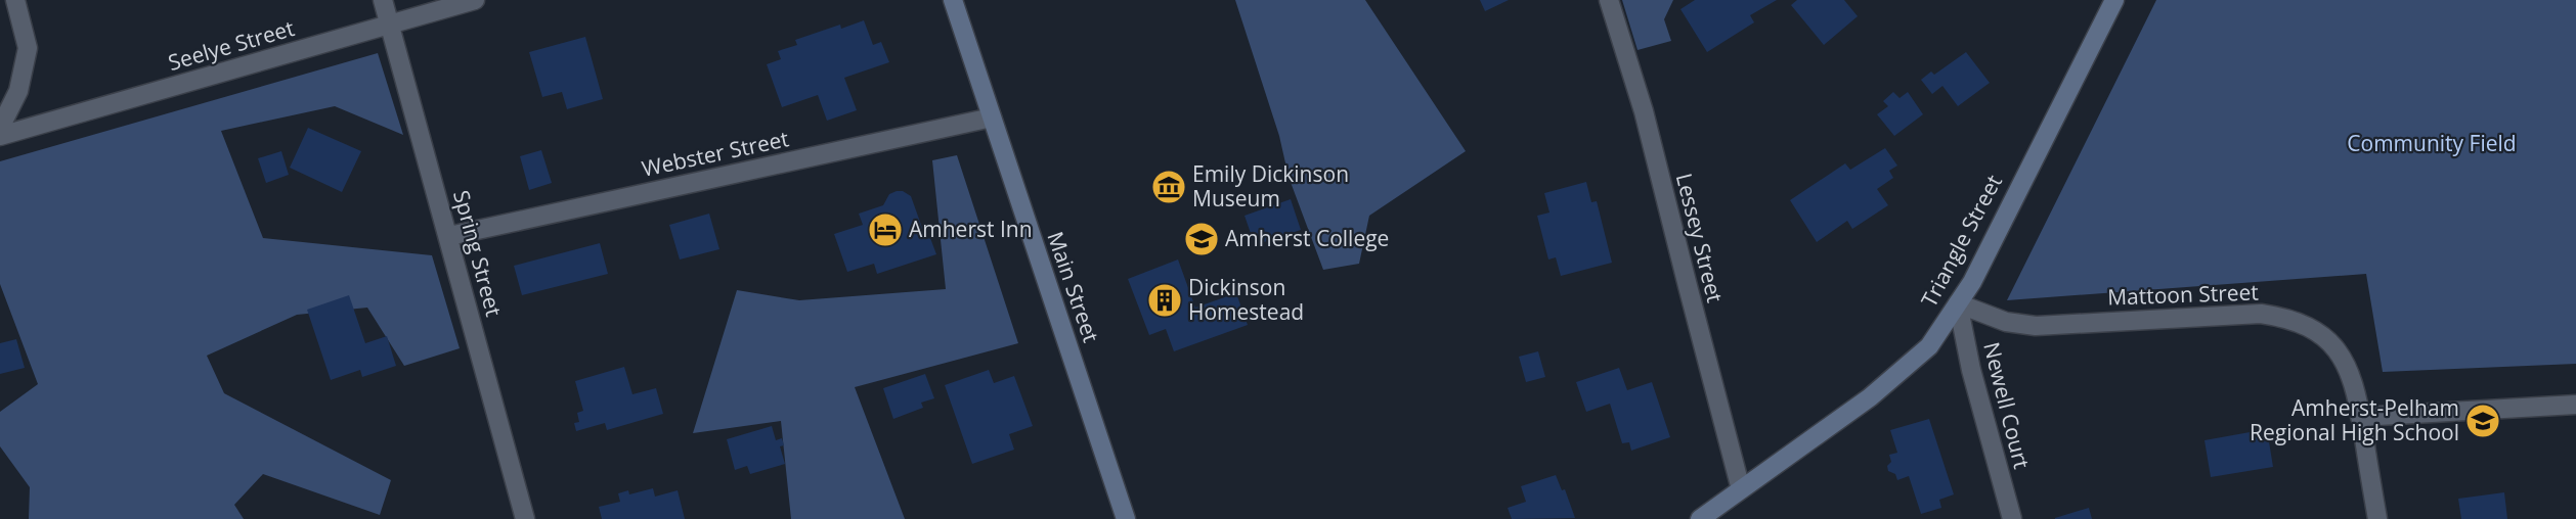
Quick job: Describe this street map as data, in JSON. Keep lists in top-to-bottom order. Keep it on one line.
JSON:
{"streets":{"main road":["Triangle Street","Main Street"],"street":["Seelye Street","Webster Street","Lessey Street","Spring Street","Mattoon Street","Newell Court"]},"crossings":[["Seelye Street","Spring Street"],["Webster Street","Spring Street"],["Webster Street","Main Street"],["Lessey Street","Triangle Street"],["Triangle Street","Mattoon Street"],["Triangle Street","Newell Court"],["Mattoon Street","Newell Court"]],"parks":["Community Field"],"places":{"museum":["Emily Dickinson Museum"],"hotel":["Amherst Inn"],"school or university":["Amherst College","Amherst-Pelham Regional High School"],"building":["Dickinson Homestead"]}}
